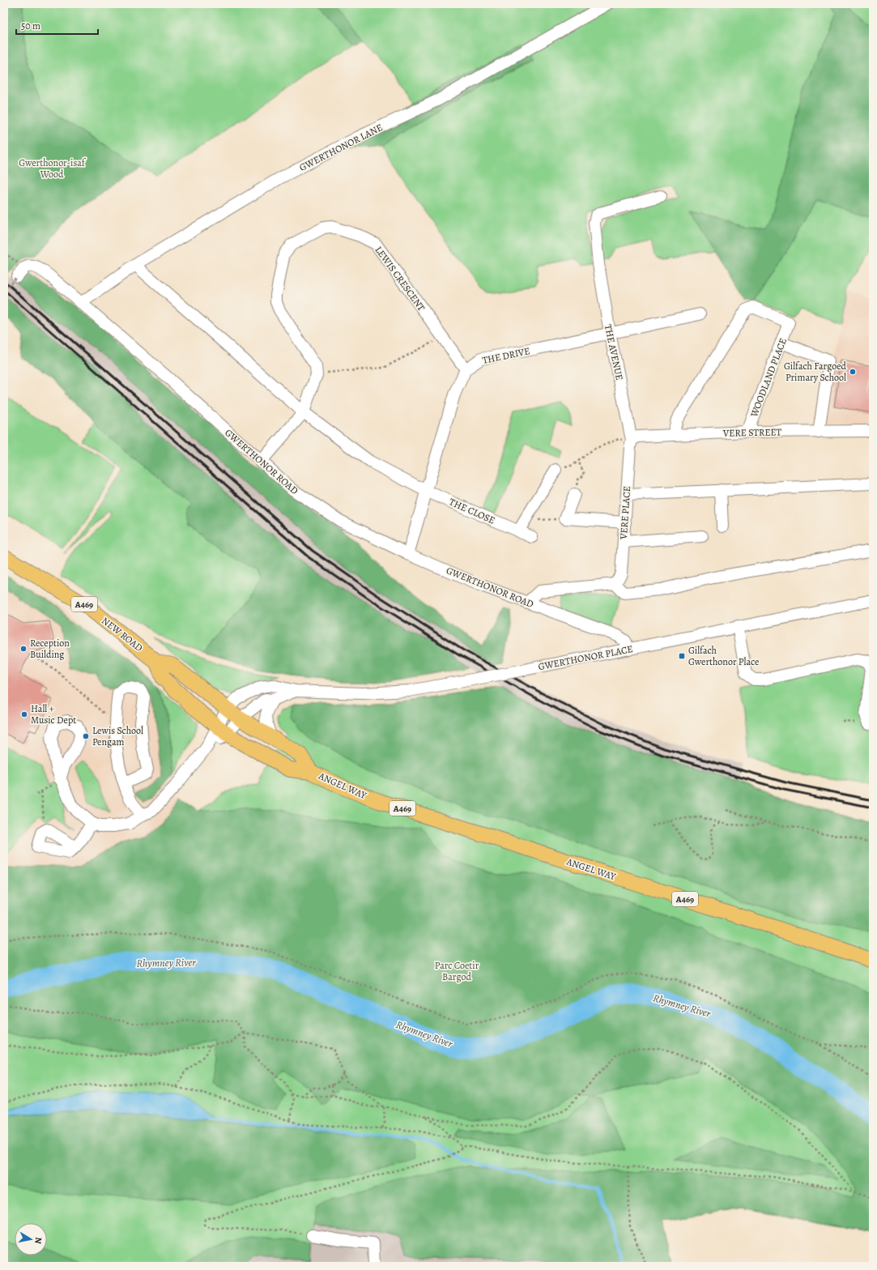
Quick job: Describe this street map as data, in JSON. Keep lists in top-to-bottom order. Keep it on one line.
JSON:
{"streets":{"main road":["A469","NEW ROAD","ANGEL WAY"],"street":["GWERTHONOR LANE","LEWIS CRESCENT","THE AVENUE","THE DRIVE","WOODLAND PLACE","VERE STREET","GWERTHONOR ROAD","THE CLOSE","VERE PLACE","GWERTHONOR PLACE"]},"crossings":[["GWERTHONOR LANE","GWERTHONOR ROAD"],["GWERTHONOR LANE","THE CLOSE"],["LEWIS CRESCENT","THE DRIVE"],["THE AVENUE","THE DRIVE"],["THE AVENUE","VERE STREET"],["THE AVENUE","VERE PLACE"],["WOODLAND PLACE","VERE STREET"],["VERE STREET","VERE PLACE"],["GWERTHONOR ROAD","GWERTHONOR PLACE"],["NEW ROAD","GWERTHONOR PLACE"],["NEW ROAD","ANGEL WAY"],["GWERTHONOR PLACE","ANGEL WAY"]],"water":["Rhymney River"],"parks":["Gwerthonor-isaf Wood","Parc Coetir Bargod"],"places":{"other":["Gilfach Fargoed Primary School","Reception Building","Hall + Music Dept","Lewis School Pengam"],"transit":["Gilfach Gwerthonor Place"]},"scale_bar":"50 m","north":"right"}
